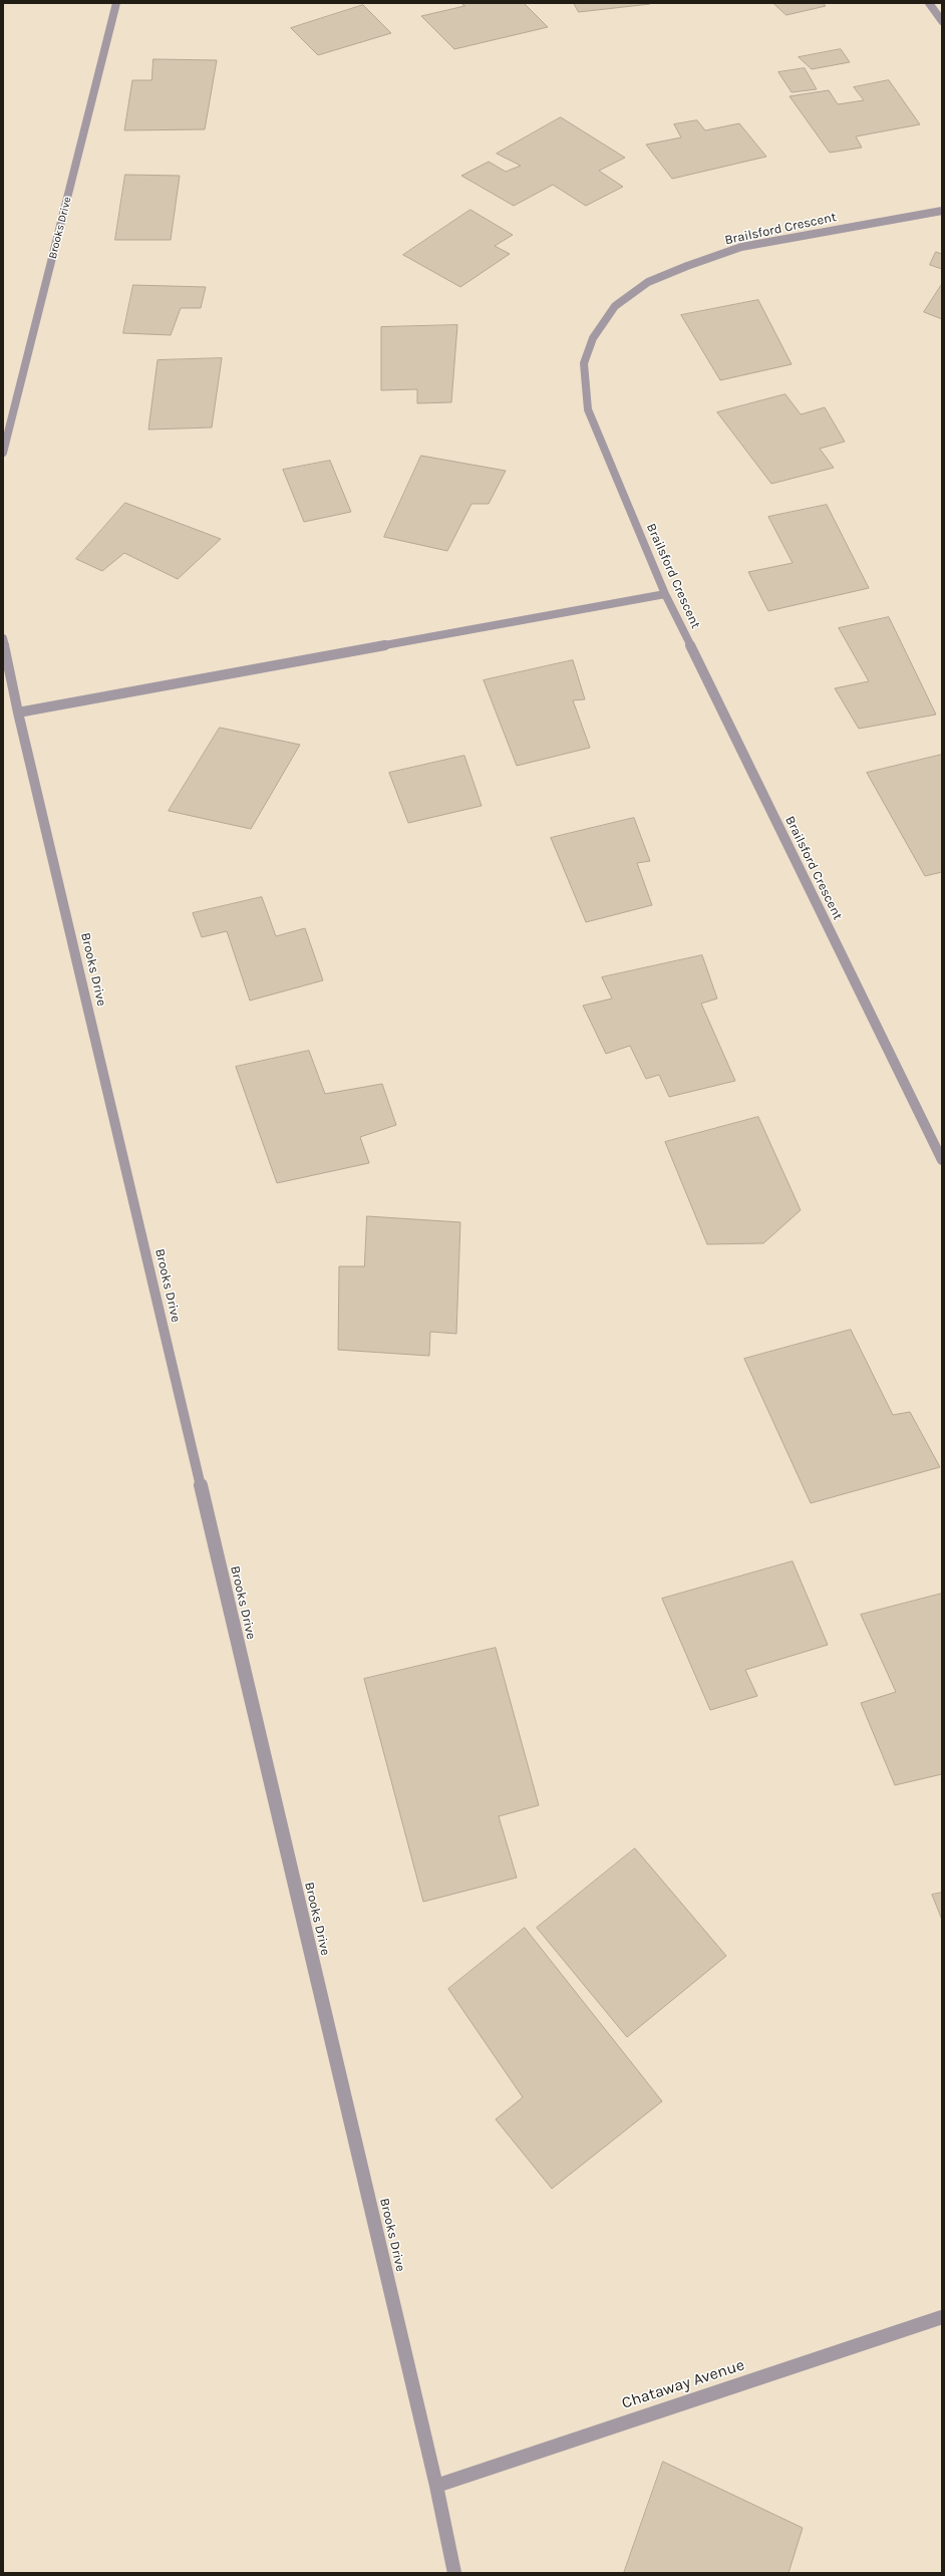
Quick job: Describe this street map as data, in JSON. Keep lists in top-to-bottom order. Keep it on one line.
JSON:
{"streets":{"street":["Brooks Drive","Brailsford Crescent","Chataway Avenue"]},"crossings":[["Brooks Drive","Chataway Avenue"]]}
